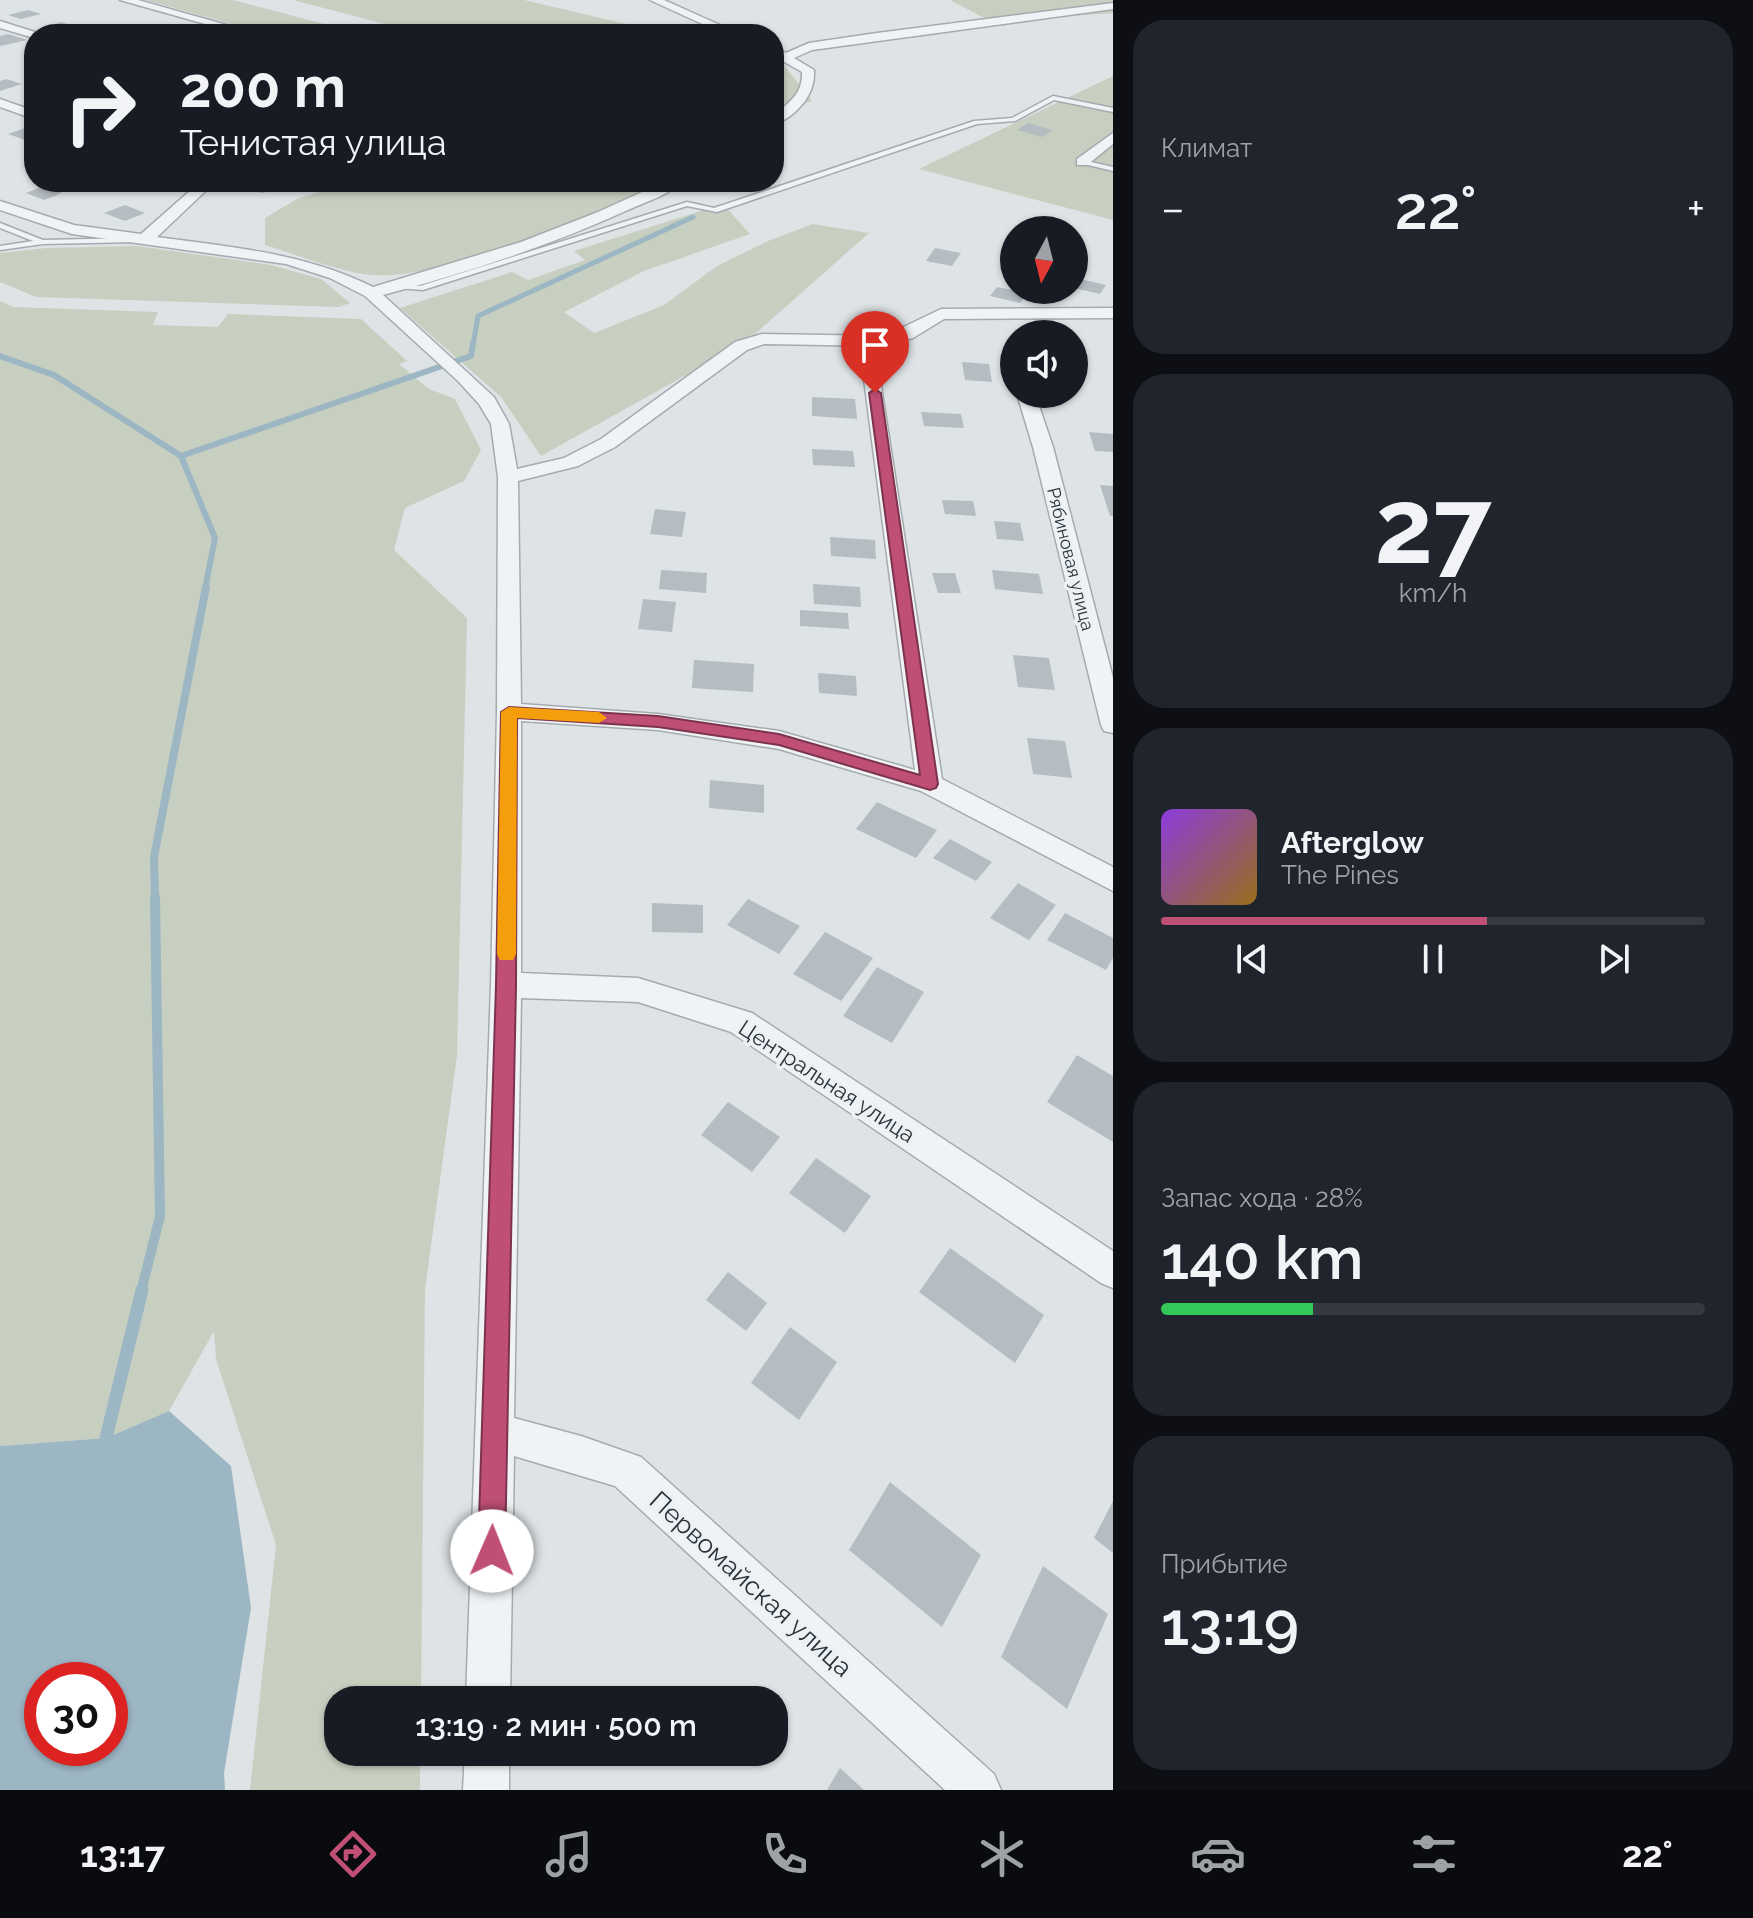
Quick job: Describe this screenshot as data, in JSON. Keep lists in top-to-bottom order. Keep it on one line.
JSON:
{"streets":{"street":["Рябиновая улица","Центральная улица","Первомайская улица"]},"north":"bottom","page":{"tile":["Климат",["27","km/h"],["Запас хода · 28%","140 km"],["Прибытие","13:19"]],"turn":["200 m","Тенистая улица"],"heat":["−","22°","+"],"song":["Afterglow","The Pines"],"limit":"30","trip":"13:19 · 2 мин · 500 m","tabs":["13:17","22°"]}}
